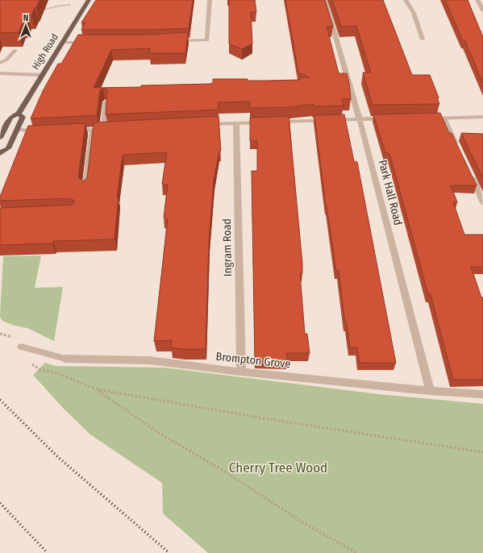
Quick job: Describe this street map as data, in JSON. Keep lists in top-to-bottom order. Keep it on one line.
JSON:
{"streets":{"main road":["High Road"],"street":["Park Hall Road","Ingram Road","Brompton Grove"]},"crossings":[["Park Hall Road","Brompton Grove"],["Ingram Road","Brompton Grove"]],"parks":["Cherry Tree Wood"],"north":"top"}
